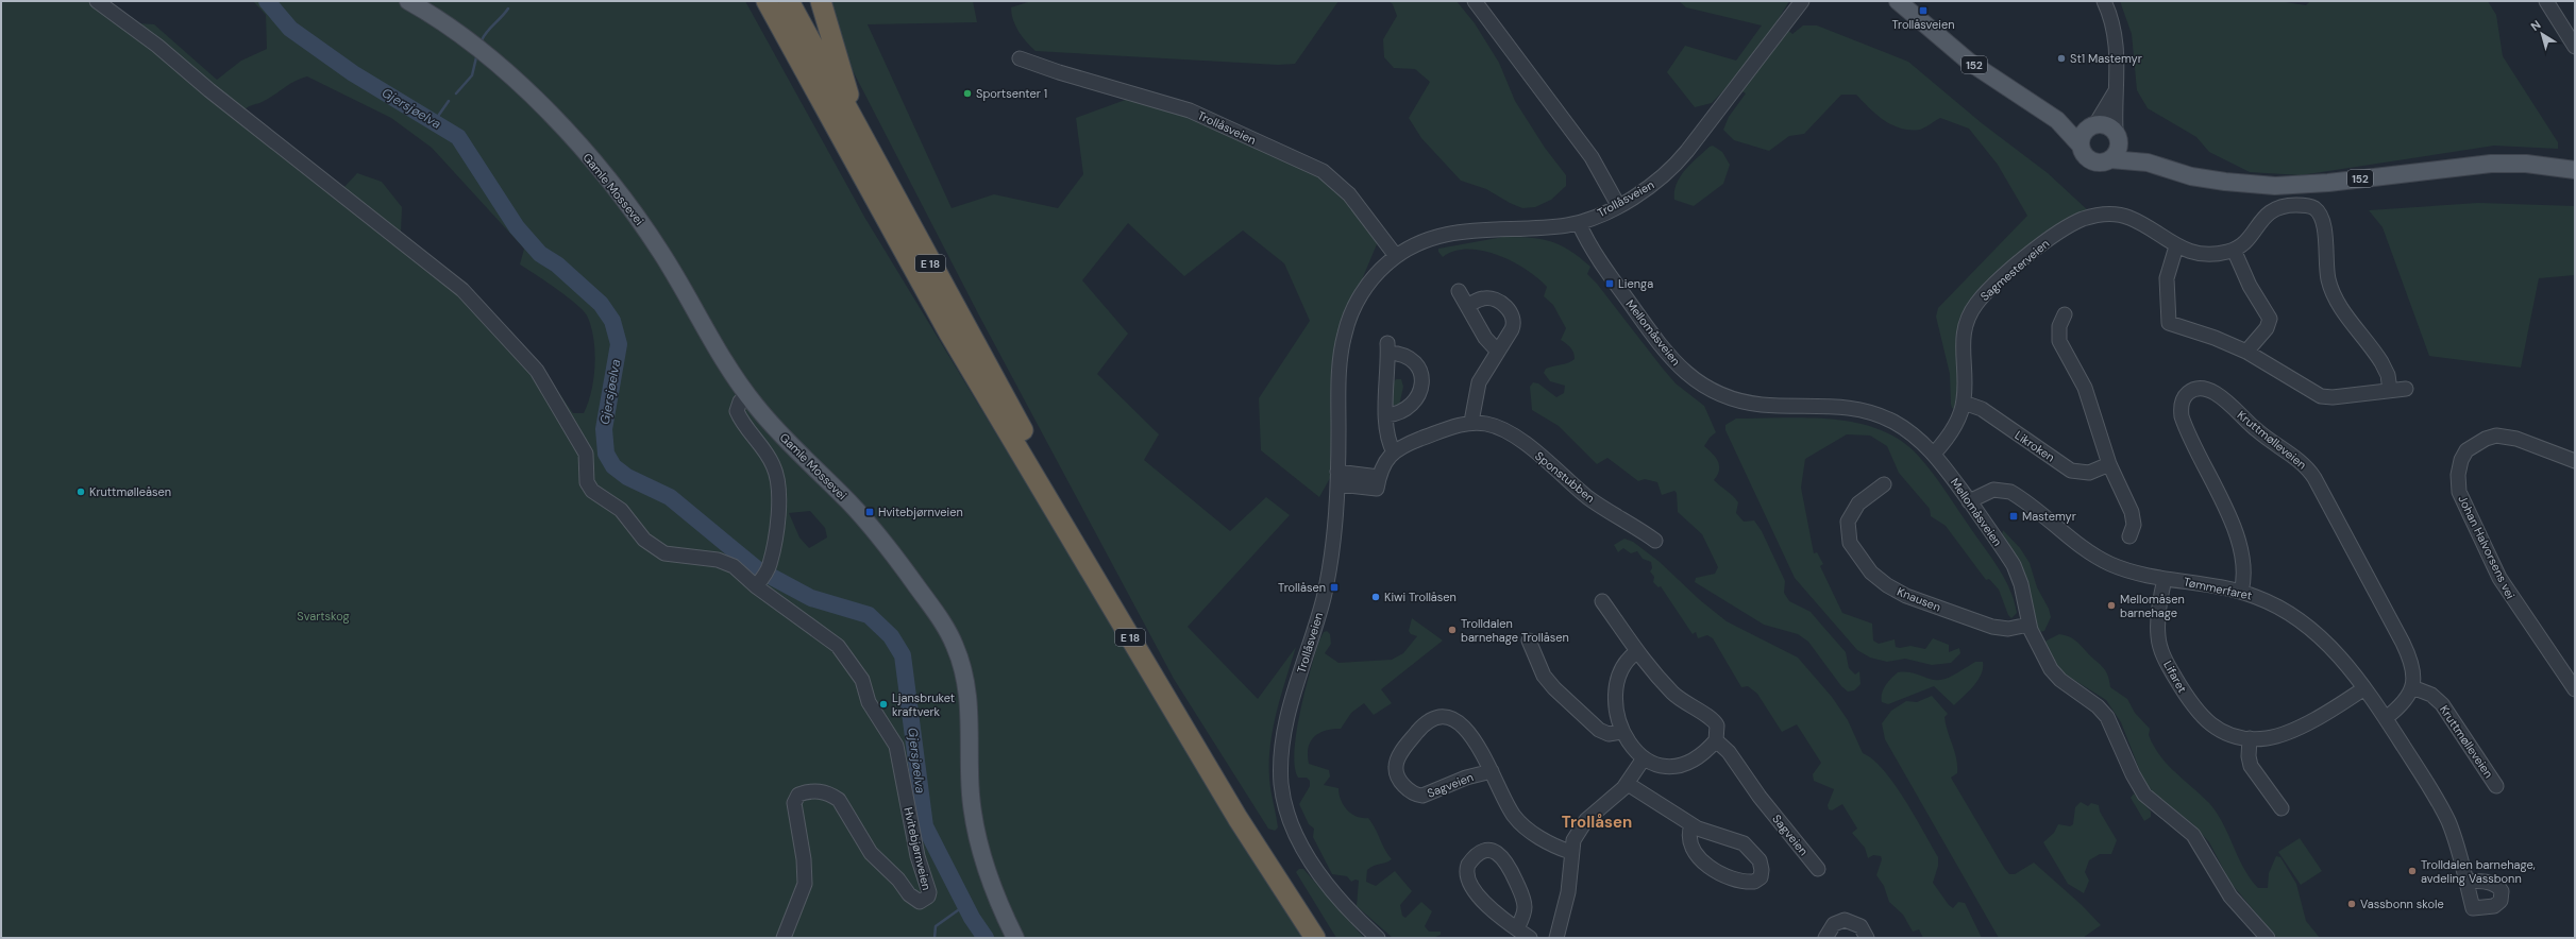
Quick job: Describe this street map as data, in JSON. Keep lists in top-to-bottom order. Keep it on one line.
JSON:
{"streets":{"highway":["E 18"],"main road":["152","Gamle Mossevei"],"street":["Trollåsveien","Sagmesterveien","Mellomåsveien","Kruttmølleveien","Likroken","Sponstubben","Johan Halvorsens vei","Tømmerfaret","Knausen","Lifaret","Sagveien","Hvitebjørnveien"]},"crossings":[["Trollåsveien","Mellomåsveien"],["Trollåsveien","Sponstubben"],["Sagmesterveien","Mellomåsveien"],["Sagmesterveien","Likroken"],["Mellomåsveien","Tømmerfaret"],["Mellomåsveien","Knausen"],["Kruttmølleveien","Tømmerfaret"],["Tømmerfaret","Lifaret"]],"districts":["Trollåsen"],"water":["Gjersjøelva"],"parks":["Svartskog"],"places":{"transit":["Trollåsveien","Lienga","Hvitebjørnveien","Mastemyr","Trollåsen"],"other":["St1 Mastemyr","Sportsenter 1","Kruttmølleåsen","Kiwi Trollåsen","Mellomåsen barnehage","Trolldalen barnehage Trollåsen","Ljansbruket kraftverk","Trolldalen barnehage, avdeling Vassbonn","Vassbonn skole"]},"north":"top left"}
